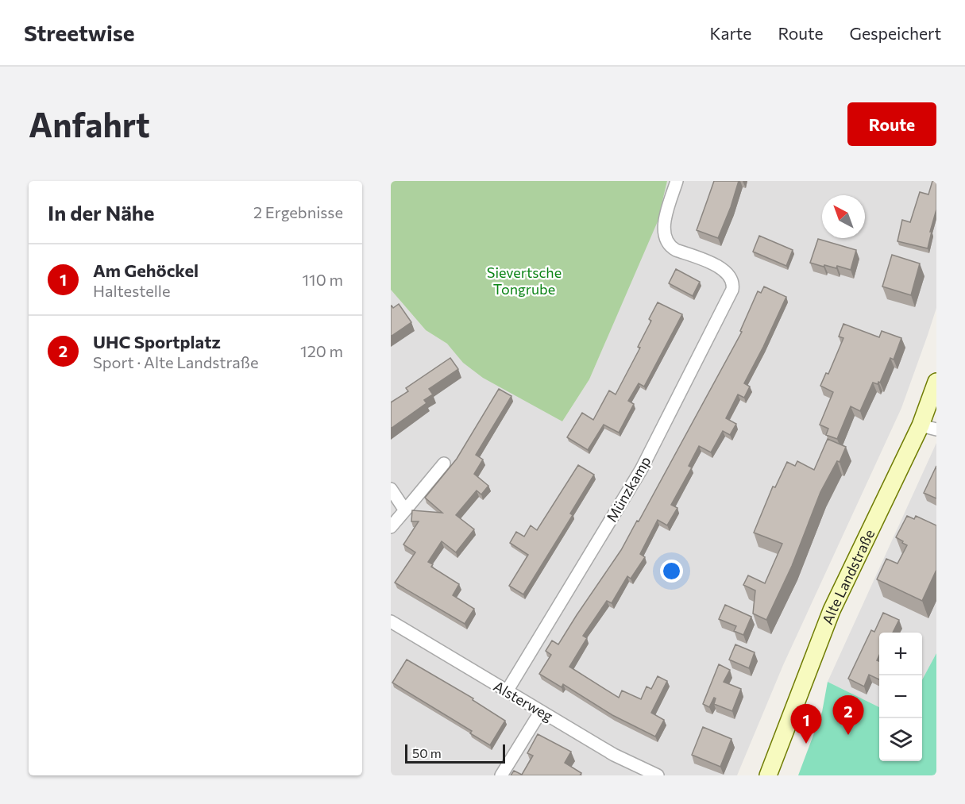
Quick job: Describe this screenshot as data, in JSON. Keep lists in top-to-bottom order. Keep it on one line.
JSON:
{"streets":{"main road":["Alte Landstraße"],"street":["Münzkamp","Alsterweg"]},"crossings":[["Münzkamp","Alsterweg"]],"parks":["Sievertsche Tongrube"],"scale_bar":"50 m","north":"top left","page":{"header":"Streetwise","nav":["Karte","Route","Gespeichert"],"buttons":"Route","title":"Anfahrt","heading":["In der Nähe","2 Ergebnisse"],"list":[{"mark":"1","name":"Am Gehöckel","note":"Haltestelle","value":"110 m"},{"mark":"2","name":"UHC Sportplatz","note":"Sport · Alte Landstraße","value":"120 m"}],"map_buttons":["+","−"],"pins":["2","1"],"scale":"50 m"}}
